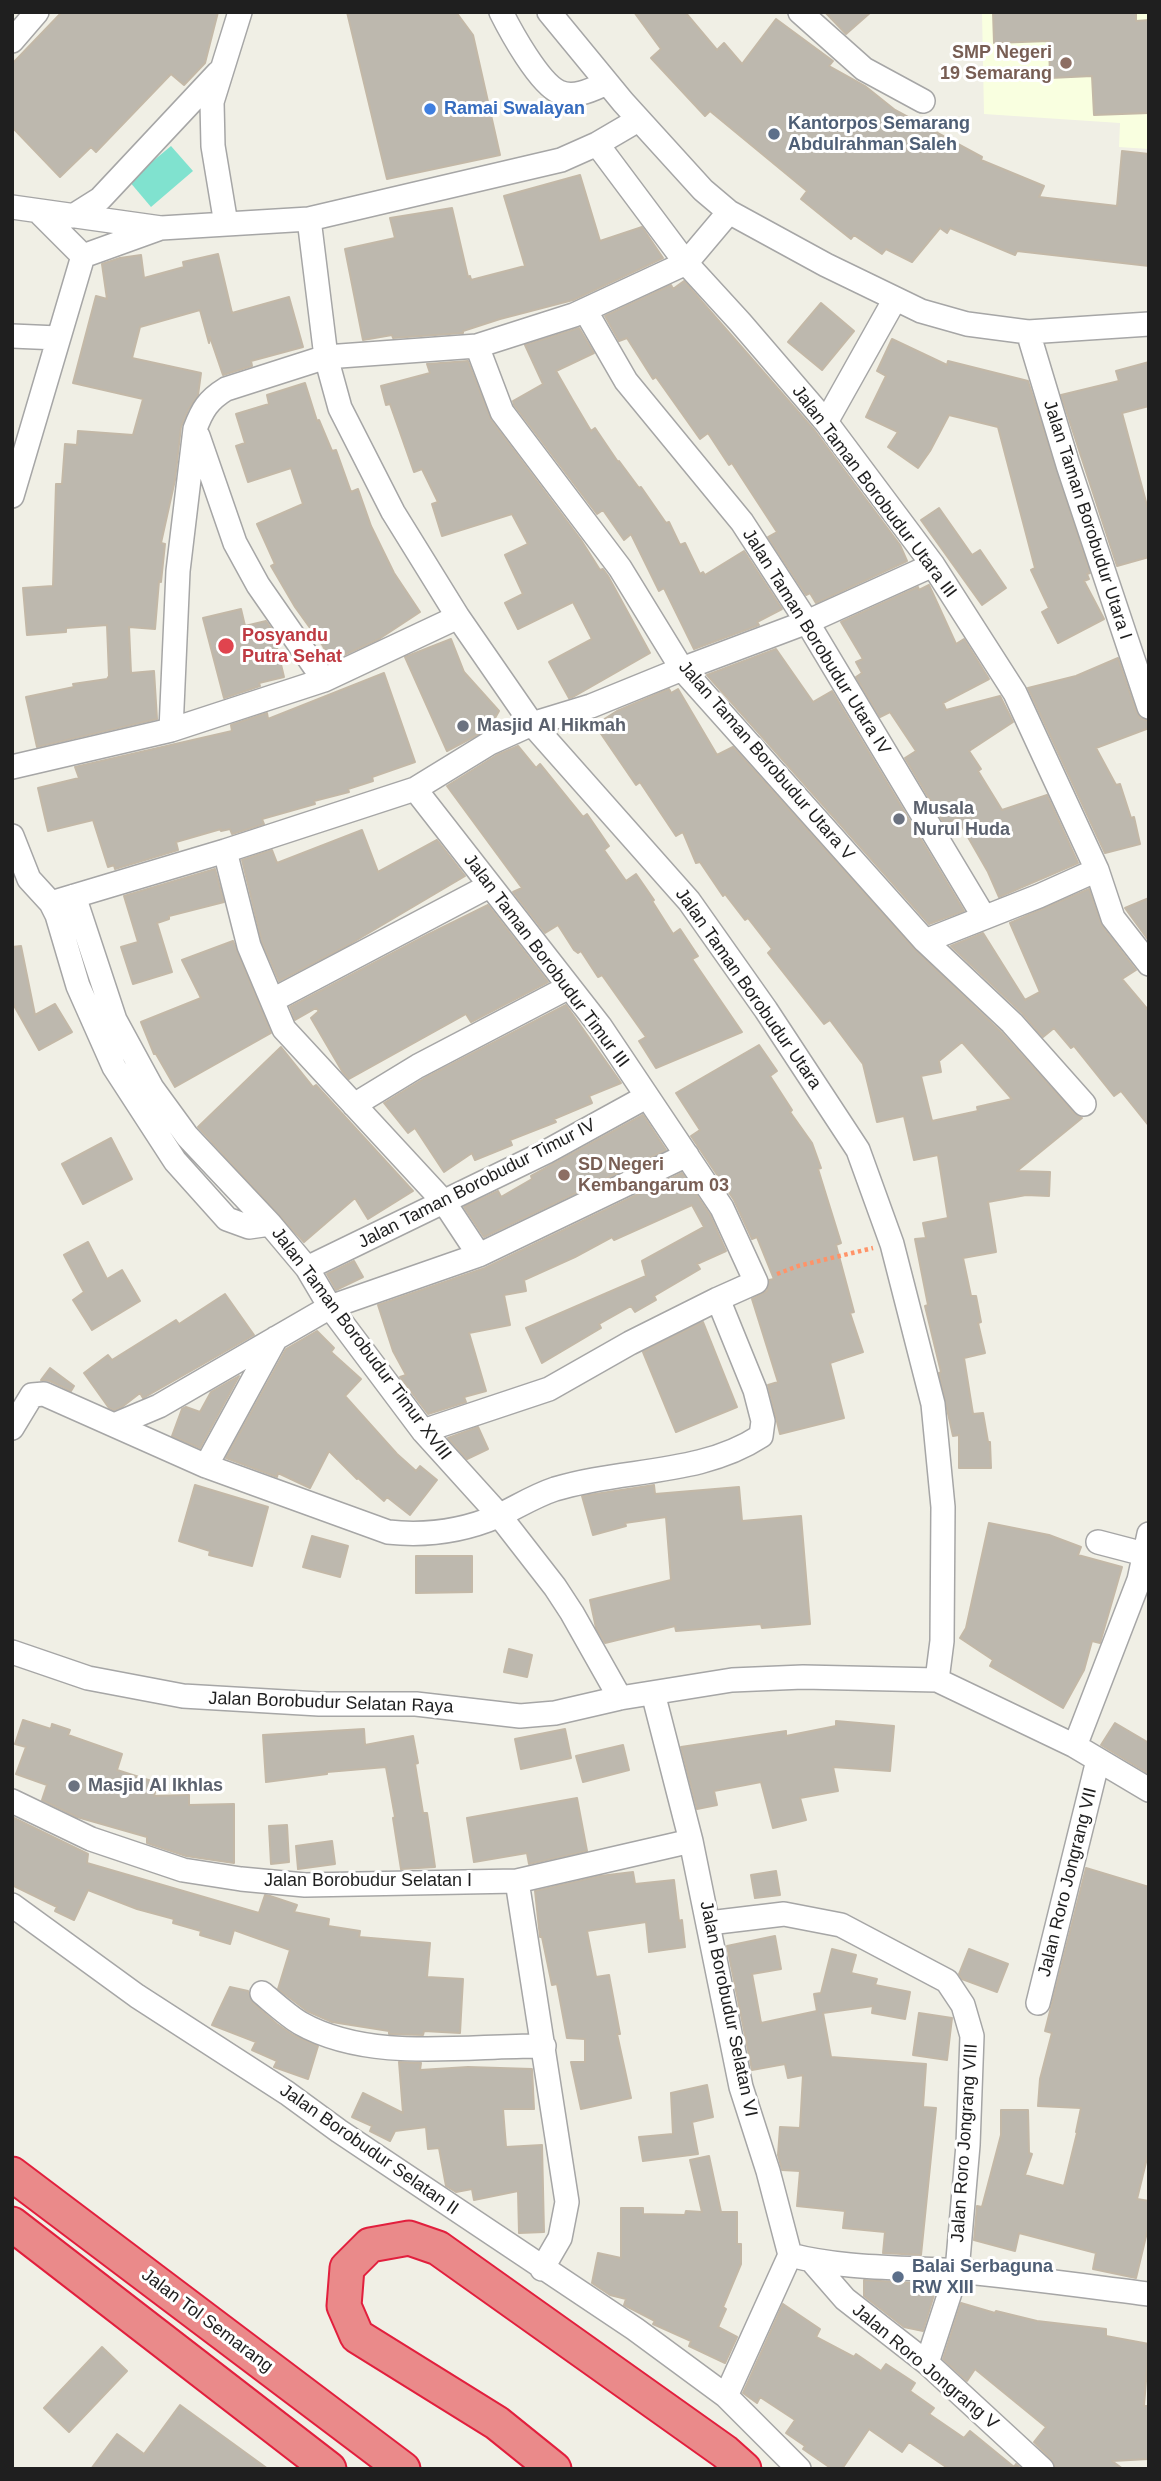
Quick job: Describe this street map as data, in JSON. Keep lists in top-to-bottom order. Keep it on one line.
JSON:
{"streets":{"highway":["Jalan Tol Semarang"],"street":["Jalan Taman Borobudur Utara III","Jalan Taman Borobudur Utara I","Jalan Taman Borobudur Utara IV","Jalan Taman Borobudur Utara V","Jalan Taman Borobudur Timur III","Jalan Taman Borobudur Utara","Jalan Taman Borobudur Timur IV","Jalan Taman Borobudur Timur XVIII","Jalan Borobudur Selatan Raya","Jalan Borobudur Selatan I","Jalan Roro Jongrang VII","Jalan Borobudur Selatan VI","Jalan Roro Jongrang VIII","Jalan Borobudur Selatan II","Jalan Roro Jongrang V"]},"crossings":[["Jalan Taman Borobudur Timur III","Jalan Taman Borobudur Timur IV"],["Jalan Taman Borobudur Utara","Jalan Roro Jongrang VII"],["Jalan Taman Borobudur Timur IV","Jalan Taman Borobudur Timur XVIII"],["Jalan Taman Borobudur Timur XVIII","Jalan Borobudur Selatan Raya"],["Jalan Borobudur Selatan Raya","Jalan Borobudur Selatan VI"],["Jalan Borobudur Selatan I","Jalan Borobudur Selatan VI"],["Jalan Borobudur Selatan VI","Jalan Roro Jongrang VIII"],["Jalan Borobudur Selatan VI","Jalan Roro Jongrang V"],["Jalan Roro Jongrang VIII","Jalan Roro Jongrang V"]],"places":["SMP Negeri 19 Semarang","Ramai Swalayan","Kantorpos Semarang Abdulrahman Saleh","Posyandu Putra Sehat","Masjid Al Hikmah","Musala Nurul Huda","SD Negeri Kembangarum 03","Masjid Al Ikhlas","Balai Serbaguna RW XIII"]}
